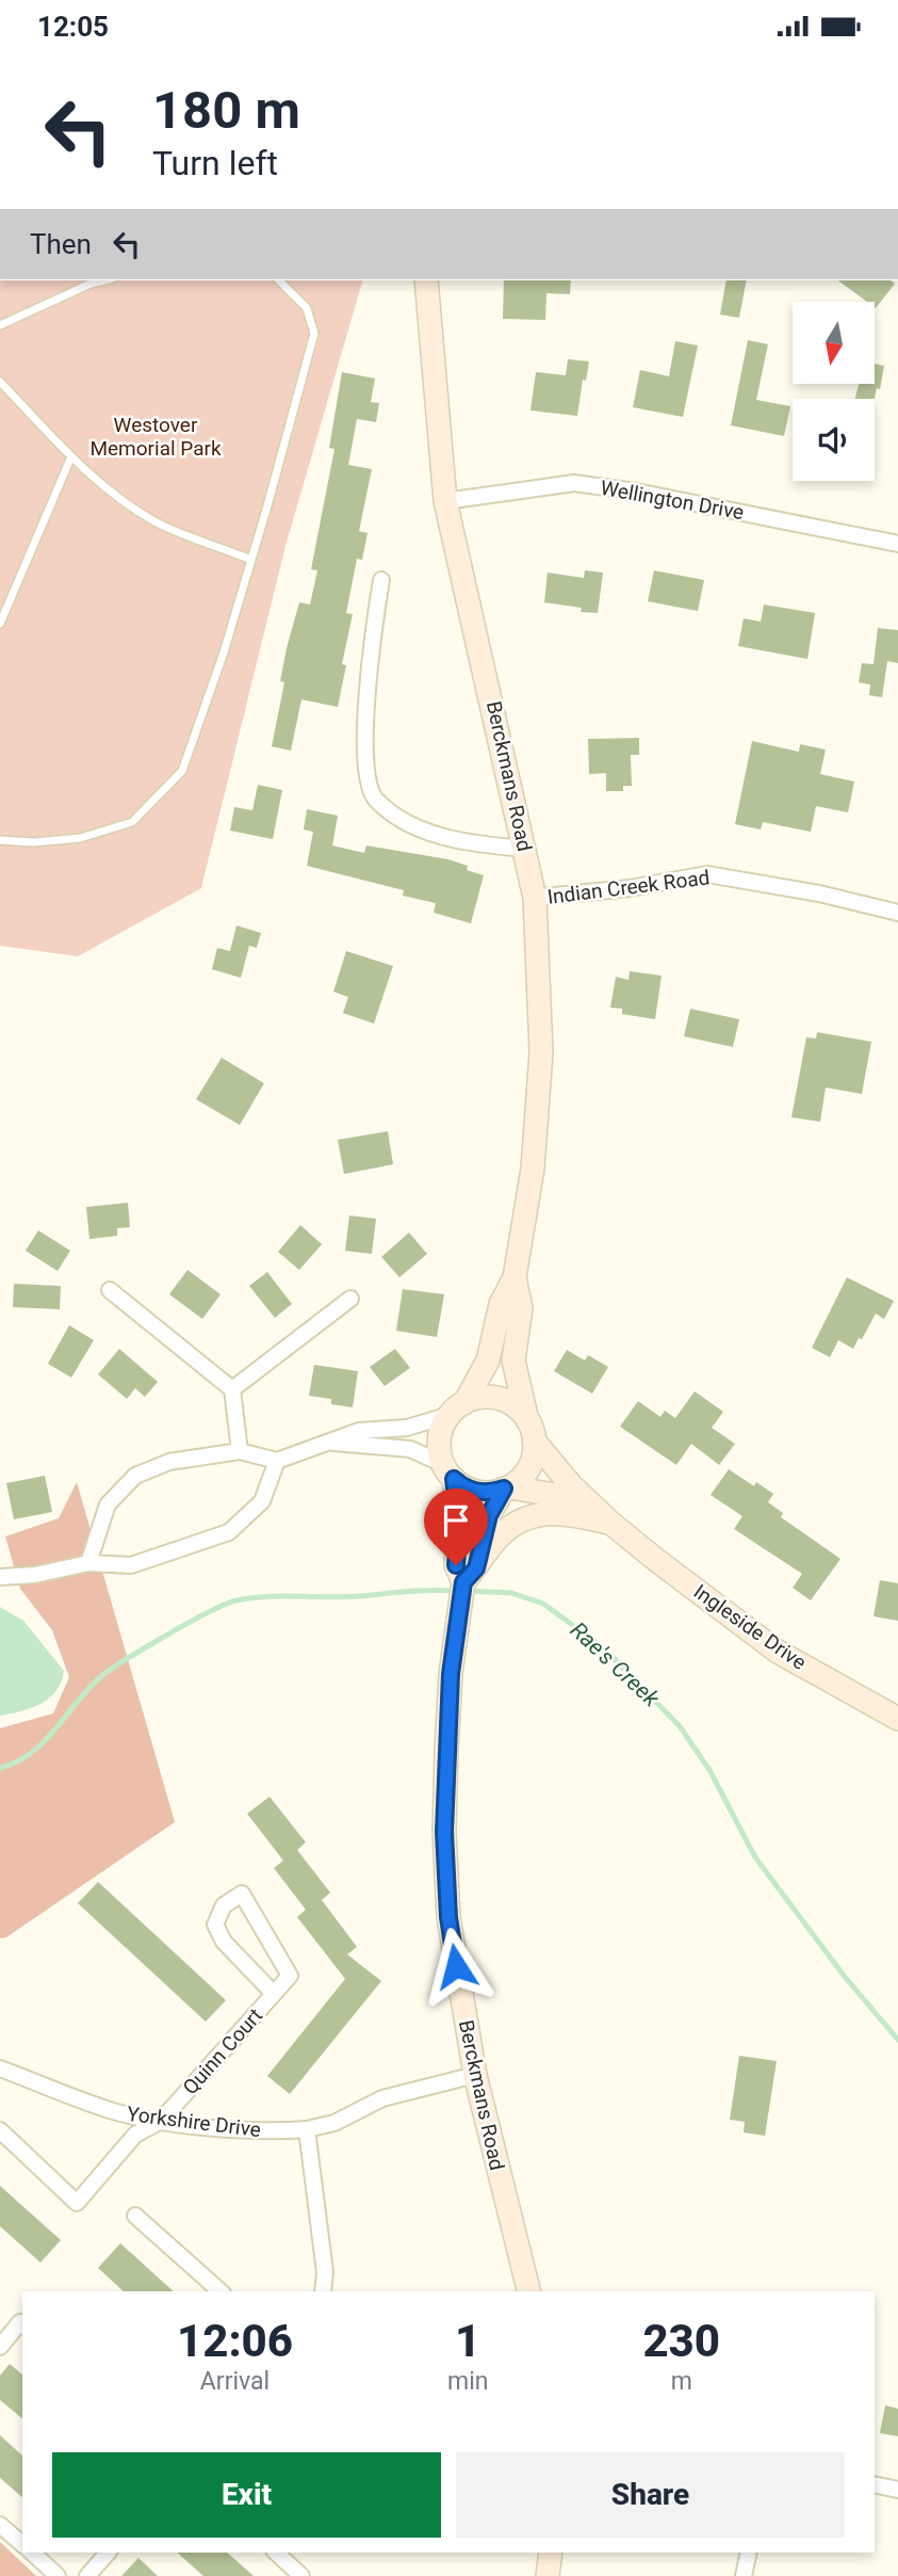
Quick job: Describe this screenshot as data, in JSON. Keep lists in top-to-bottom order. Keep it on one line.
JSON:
{"streets":{"main road":["Berckmans Road","Ingleside Drive"],"street":["Wellington Drive","Indian Creek Road","Quinn Court","Yorkshire Drive"]},"crossings":[["Wellington Drive","Berckmans Road"],["Berckmans Road","Indian Creek Road"],["Berckmans Road","Ingleside Drive"],["Berckmans Road","Yorkshire Drive"],["Quinn Court","Yorkshire Drive"]],"water":["Rae's Creek"],"parks":["Westover Memorial Park"],"north":"bottom","page":{"status":"12:05","turn":["180 m","Turn left"],"then":"Then","eta":["12:06","Arrival","1","min","230","m"],"buttons":["Exit","Share"]}}
